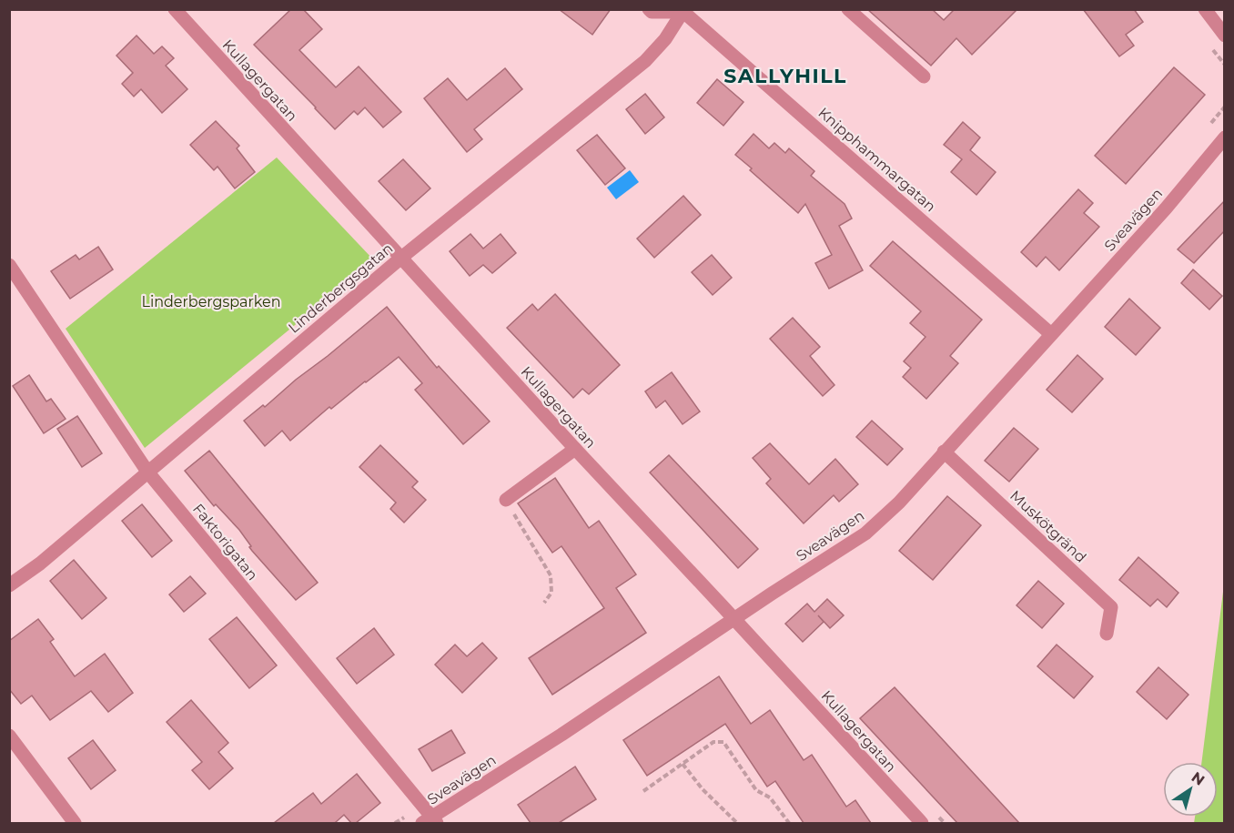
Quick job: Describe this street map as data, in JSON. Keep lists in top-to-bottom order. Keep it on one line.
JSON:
{"streets":{"street":["Kullagergatan","Knipphammargatan","Sveavägen","Linderbergsgatan","Muskötgränd","Faktorigatan"]},"crossings":[["Kullagergatan","Sveavägen"],["Kullagergatan","Linderbergsgatan"],["Knipphammargatan","Sveavägen"],["Knipphammargatan","Linderbergsgatan"],["Sveavägen","Muskötgränd"],["Sveavägen","Faktorigatan"],["Linderbergsgatan","Faktorigatan"]],"districts":["SALLYHILL"],"parks":["Linderbergsparken"],"north":"top right"}
